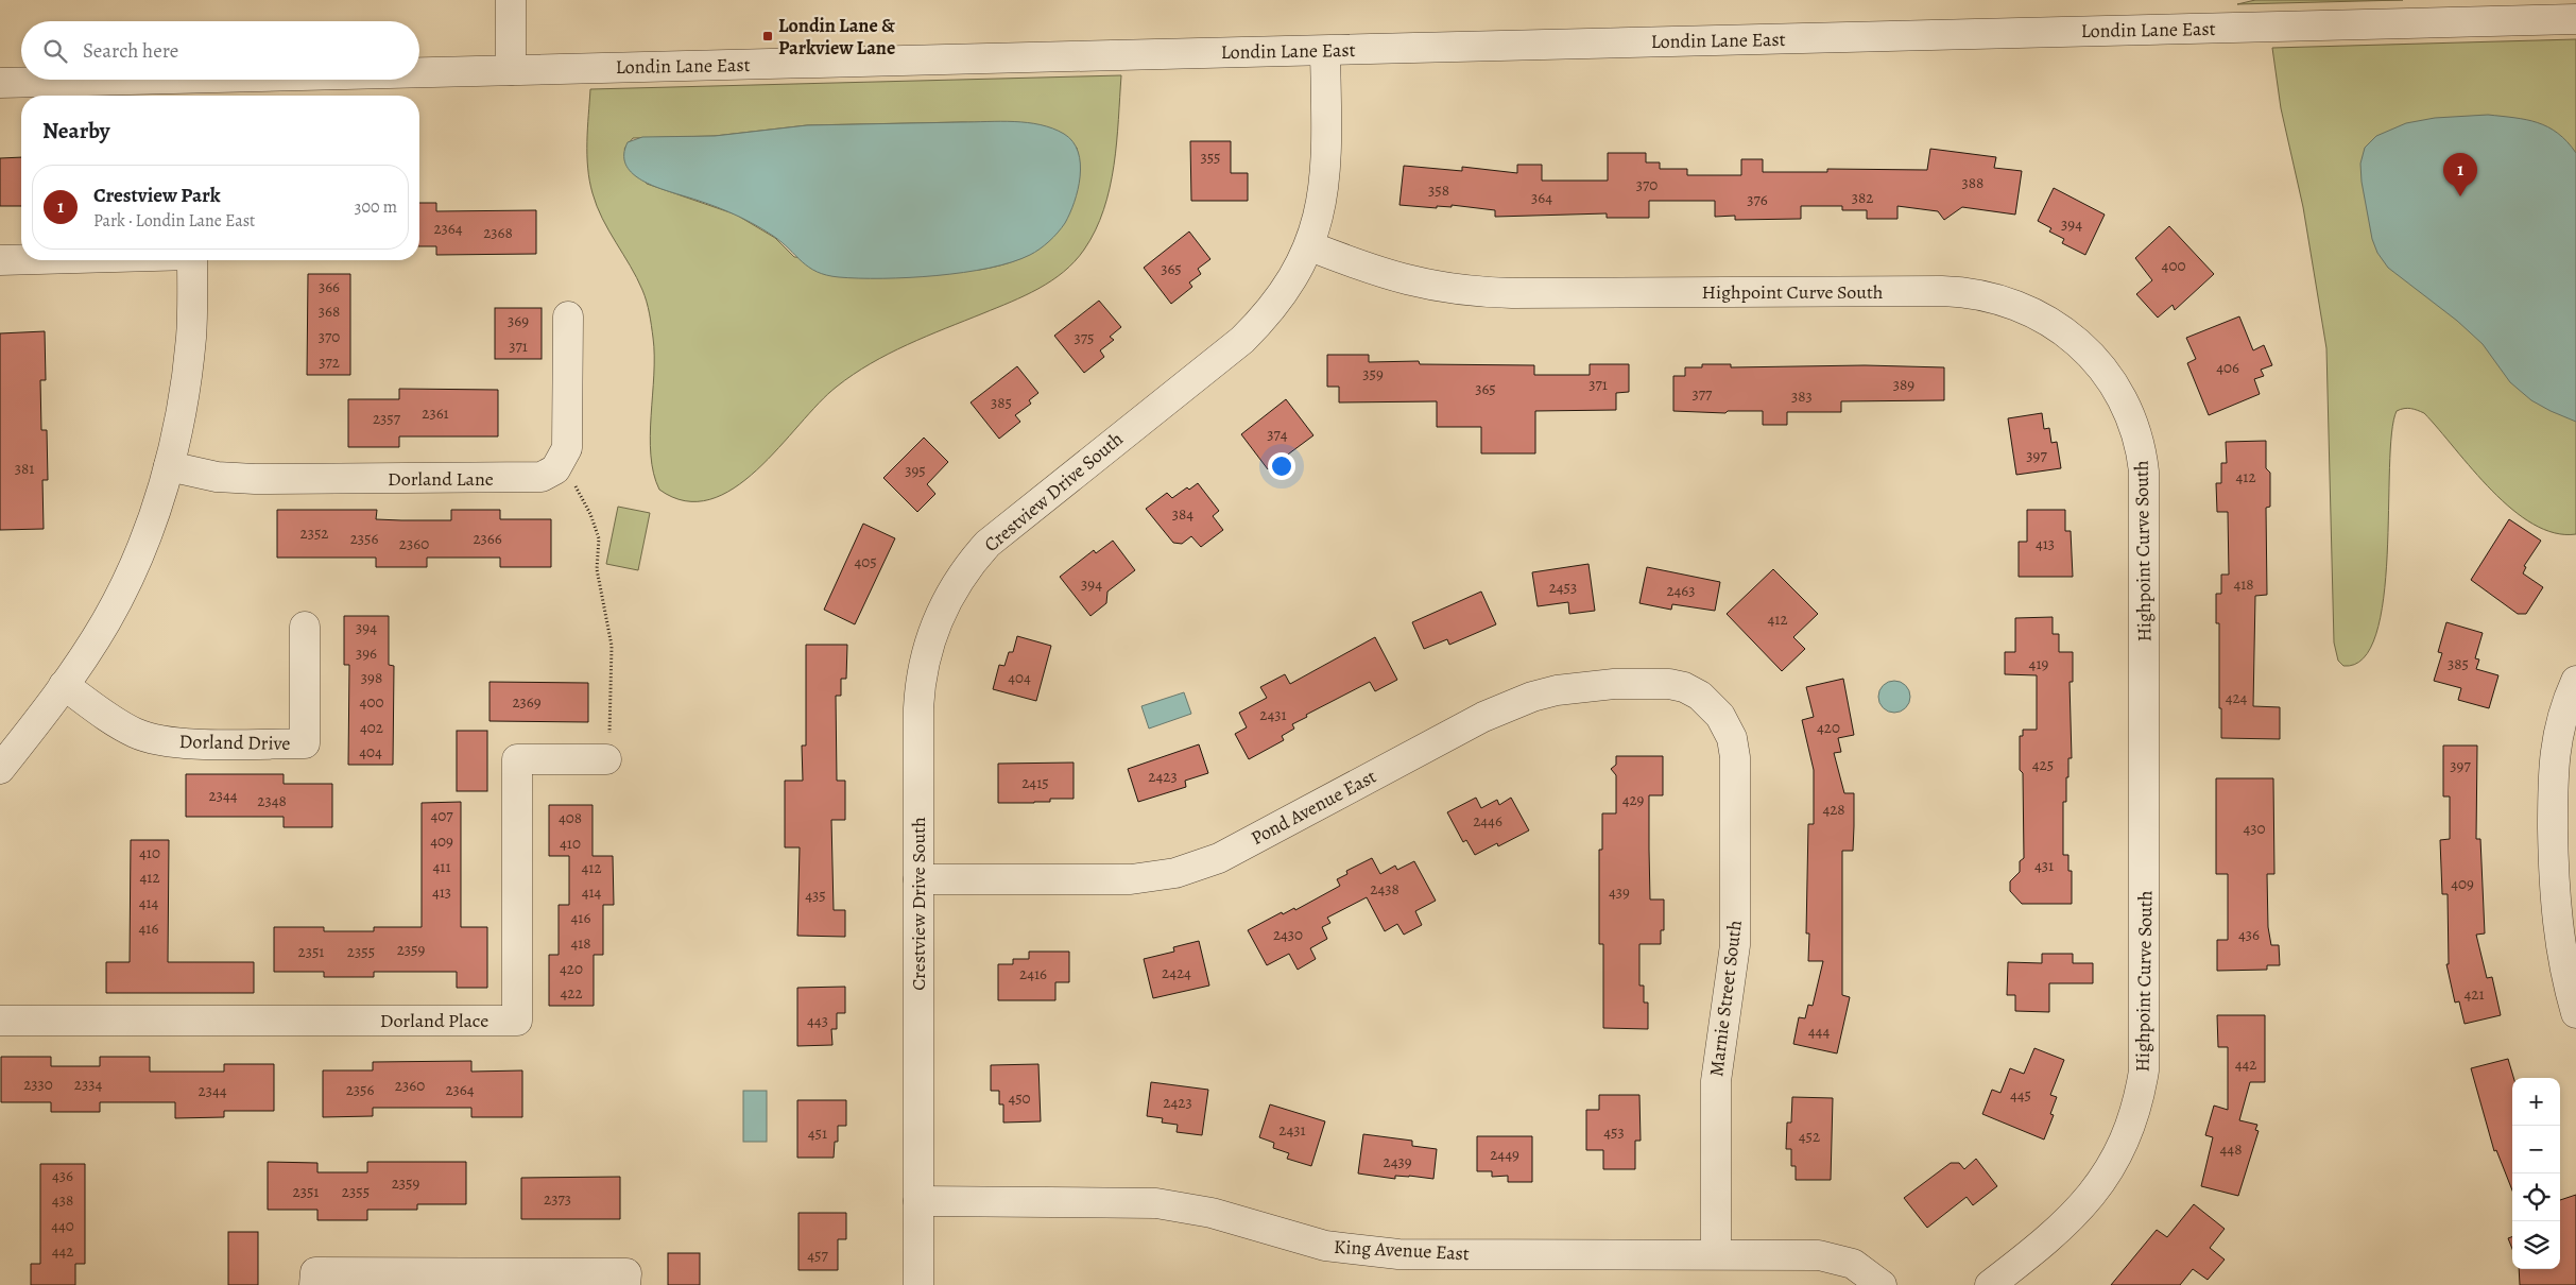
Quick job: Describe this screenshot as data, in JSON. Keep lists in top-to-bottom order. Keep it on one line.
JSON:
{"streets":{"street":["Londin Lane East","Highpoint Curve South","Dorland Lane","Crestview Drive South","Dorland Drive","Pond Avenue East","Marnie Street South","Dorland Place","King Avenue East"]},"crossings":[["Londin Lane East","Crestview Drive South"],["Highpoint Curve South","Crestview Drive South"],["Crestview Drive South","Pond Avenue East"],["Crestview Drive South","King Avenue East"],["Pond Avenue East","Marnie Street South"],["Marnie Street South","King Avenue East"]],"places":{"transit":["Londin Lane & Parkview Lane"]},"house_numbers":["355","388","370","358","364","382","376","394","2364","2368","400","365","366","368","369","370","375","371","372","406","359","371","389","365","377","383","385","2361","2357","374","397","381","395","412","384","2352","2356","2366","2360","413","405","394","418","2453","2463","412","394","396","419","385","398","404","424","400","2369","2431","402","420","404","425","397","2423","2415","2344","429","2348","428","407","408","2446","430","409","410","410","431","411","412","412","409","2438","413","414","439","435","414","416","416","2430","436","418","2359","2351","2355","420","2424","2416","422","421","443","444","442","2330","2334","2360","2356","2364","2344","445","450","2423","2431","453","451","452","448","2449","2439","436","2359","2351","2355","2373","438","440","442","457"],"page":{"search":"Search here","heading":"Nearby","pins":"1","list":[{"mark":"1","name":"Crestview Park","note":"Park · Londin Lane East","value":"300 m"}],"map_buttons":["+","−"]}}
